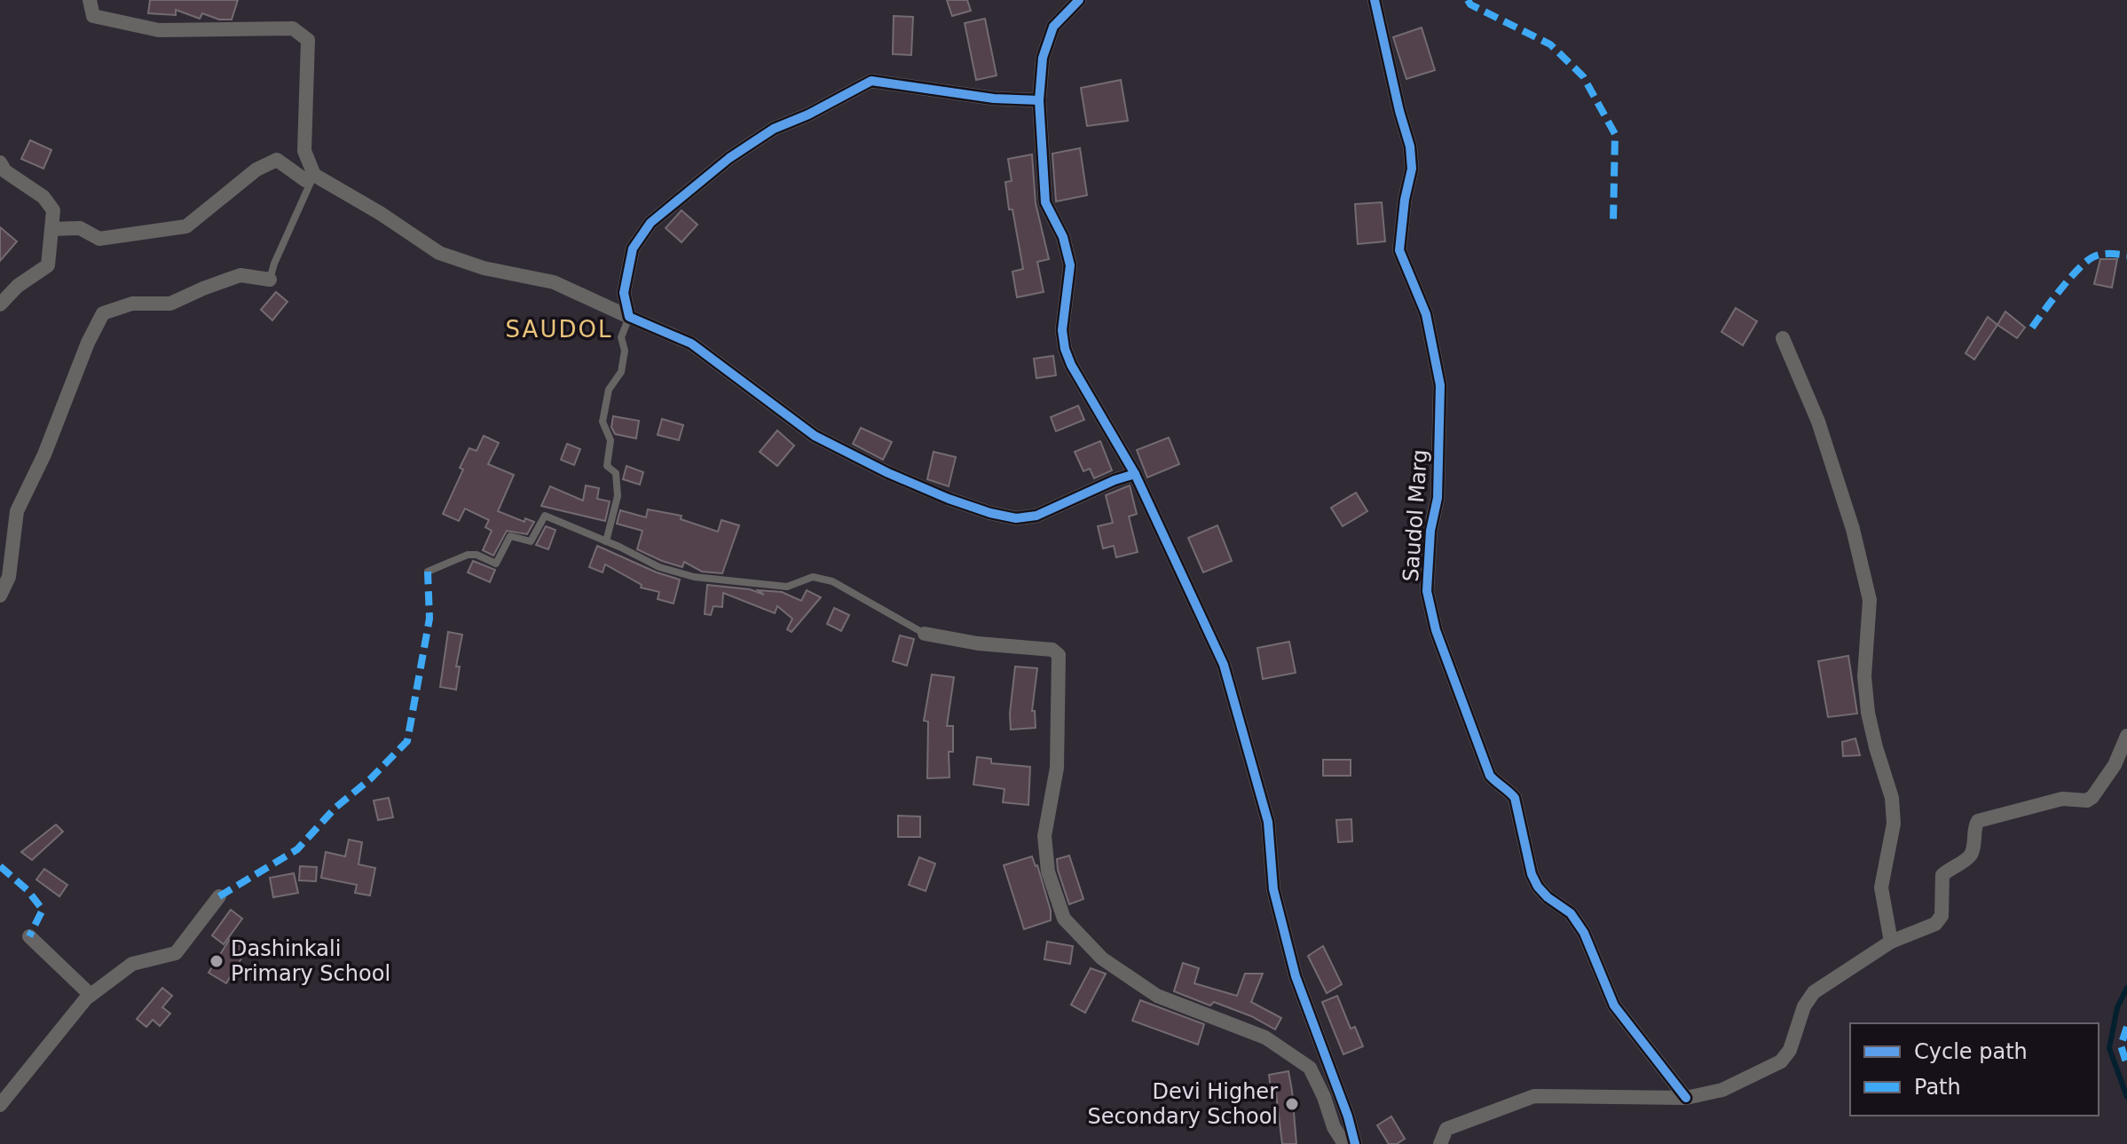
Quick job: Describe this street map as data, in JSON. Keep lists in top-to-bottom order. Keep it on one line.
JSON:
{"streets":{"street":["Saudol Marg"]},"districts":["SAUDOL"],"places":["Dashinkali Primary School","Devi Higher Secondary School"],"legend":["Cycle path","Path"]}
